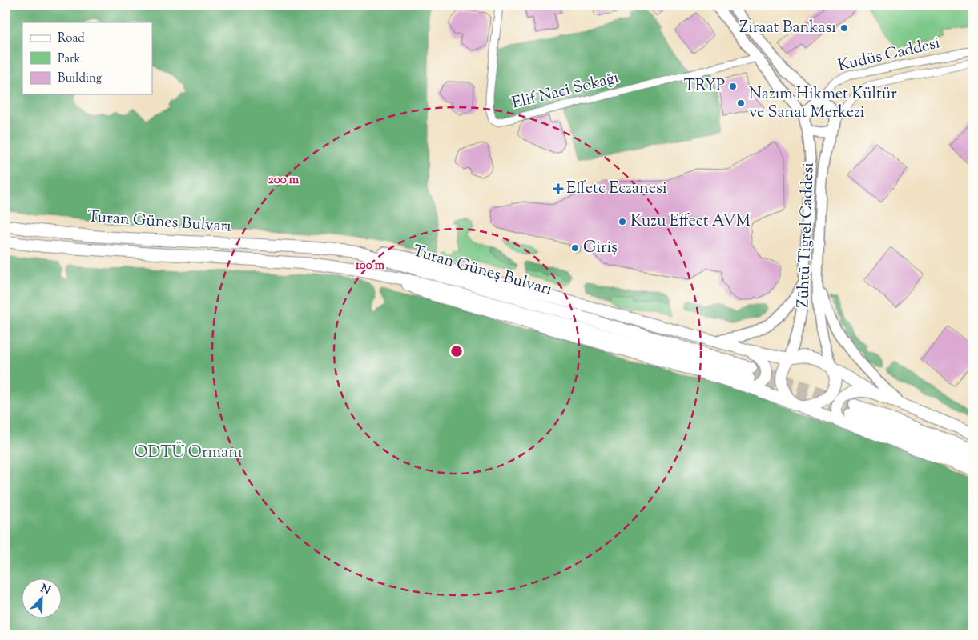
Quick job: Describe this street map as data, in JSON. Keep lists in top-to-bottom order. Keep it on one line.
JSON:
{"streets":{"main road":["Turan Güneş Bulvarı","Zühtü Tigrel Caddesi"],"street":["Kudüs Caddesi","Elif Naci Sokağı"]},"crossings":[["Kudüs Caddesi","Zühtü Tigrel Caddesi"]],"parks":["ODTÜ Ormanı"],"places":{"other":["Ziraat Bankası","TRYP","Nazım Hikmet Kültür ve Sanat Merkezi","Kuzu Effect AVM","Giriş"],"health":["Effetc Eczanesi"]},"legend":["Road","Park","Building"],"north":"top right","rings":["200 m","100 m"]}
